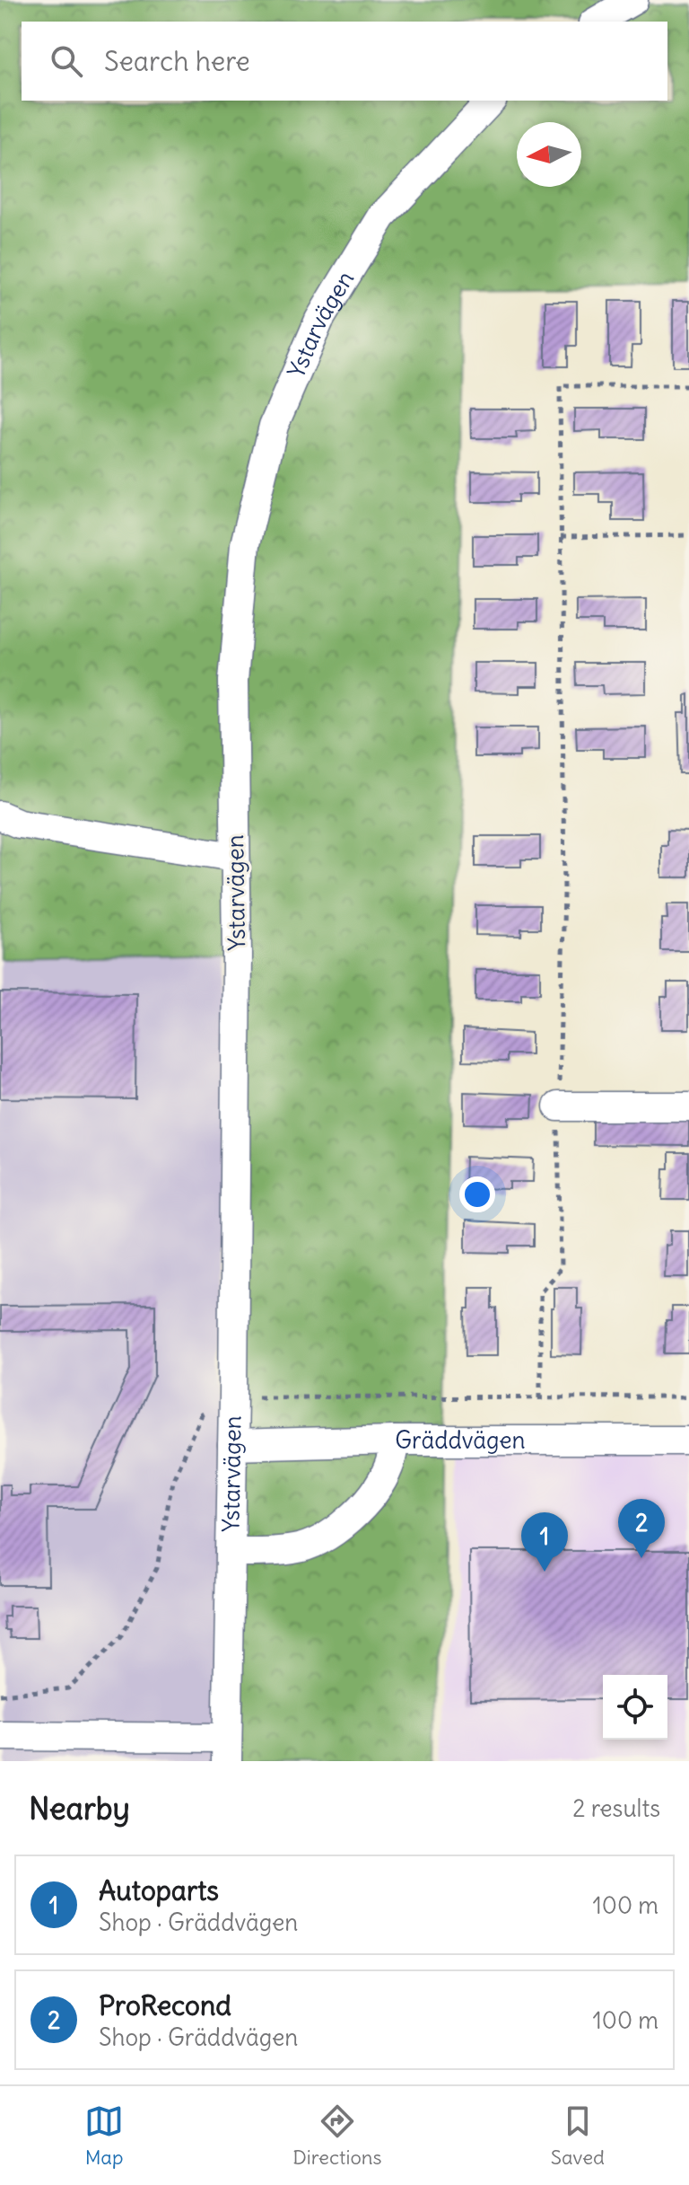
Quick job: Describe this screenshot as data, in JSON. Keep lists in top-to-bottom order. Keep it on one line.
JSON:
{"streets":{"street":["Ystarvägen","Gräddvägen"]},"crossings":[["Ystarvägen","Gräddvägen"]],"north":"left","page":{"search":"Search here","pins":["2","1"],"heading":["Nearby","2 results"],"list":[{"mark":"1","name":"Autoparts","note":"Shop · Gräddvägen","value":"100 m"},{"mark":"2","name":"ProRecond","note":"Shop · Gräddvägen","value":"100 m"}],"nav":["Map","Directions","Saved"]}}
